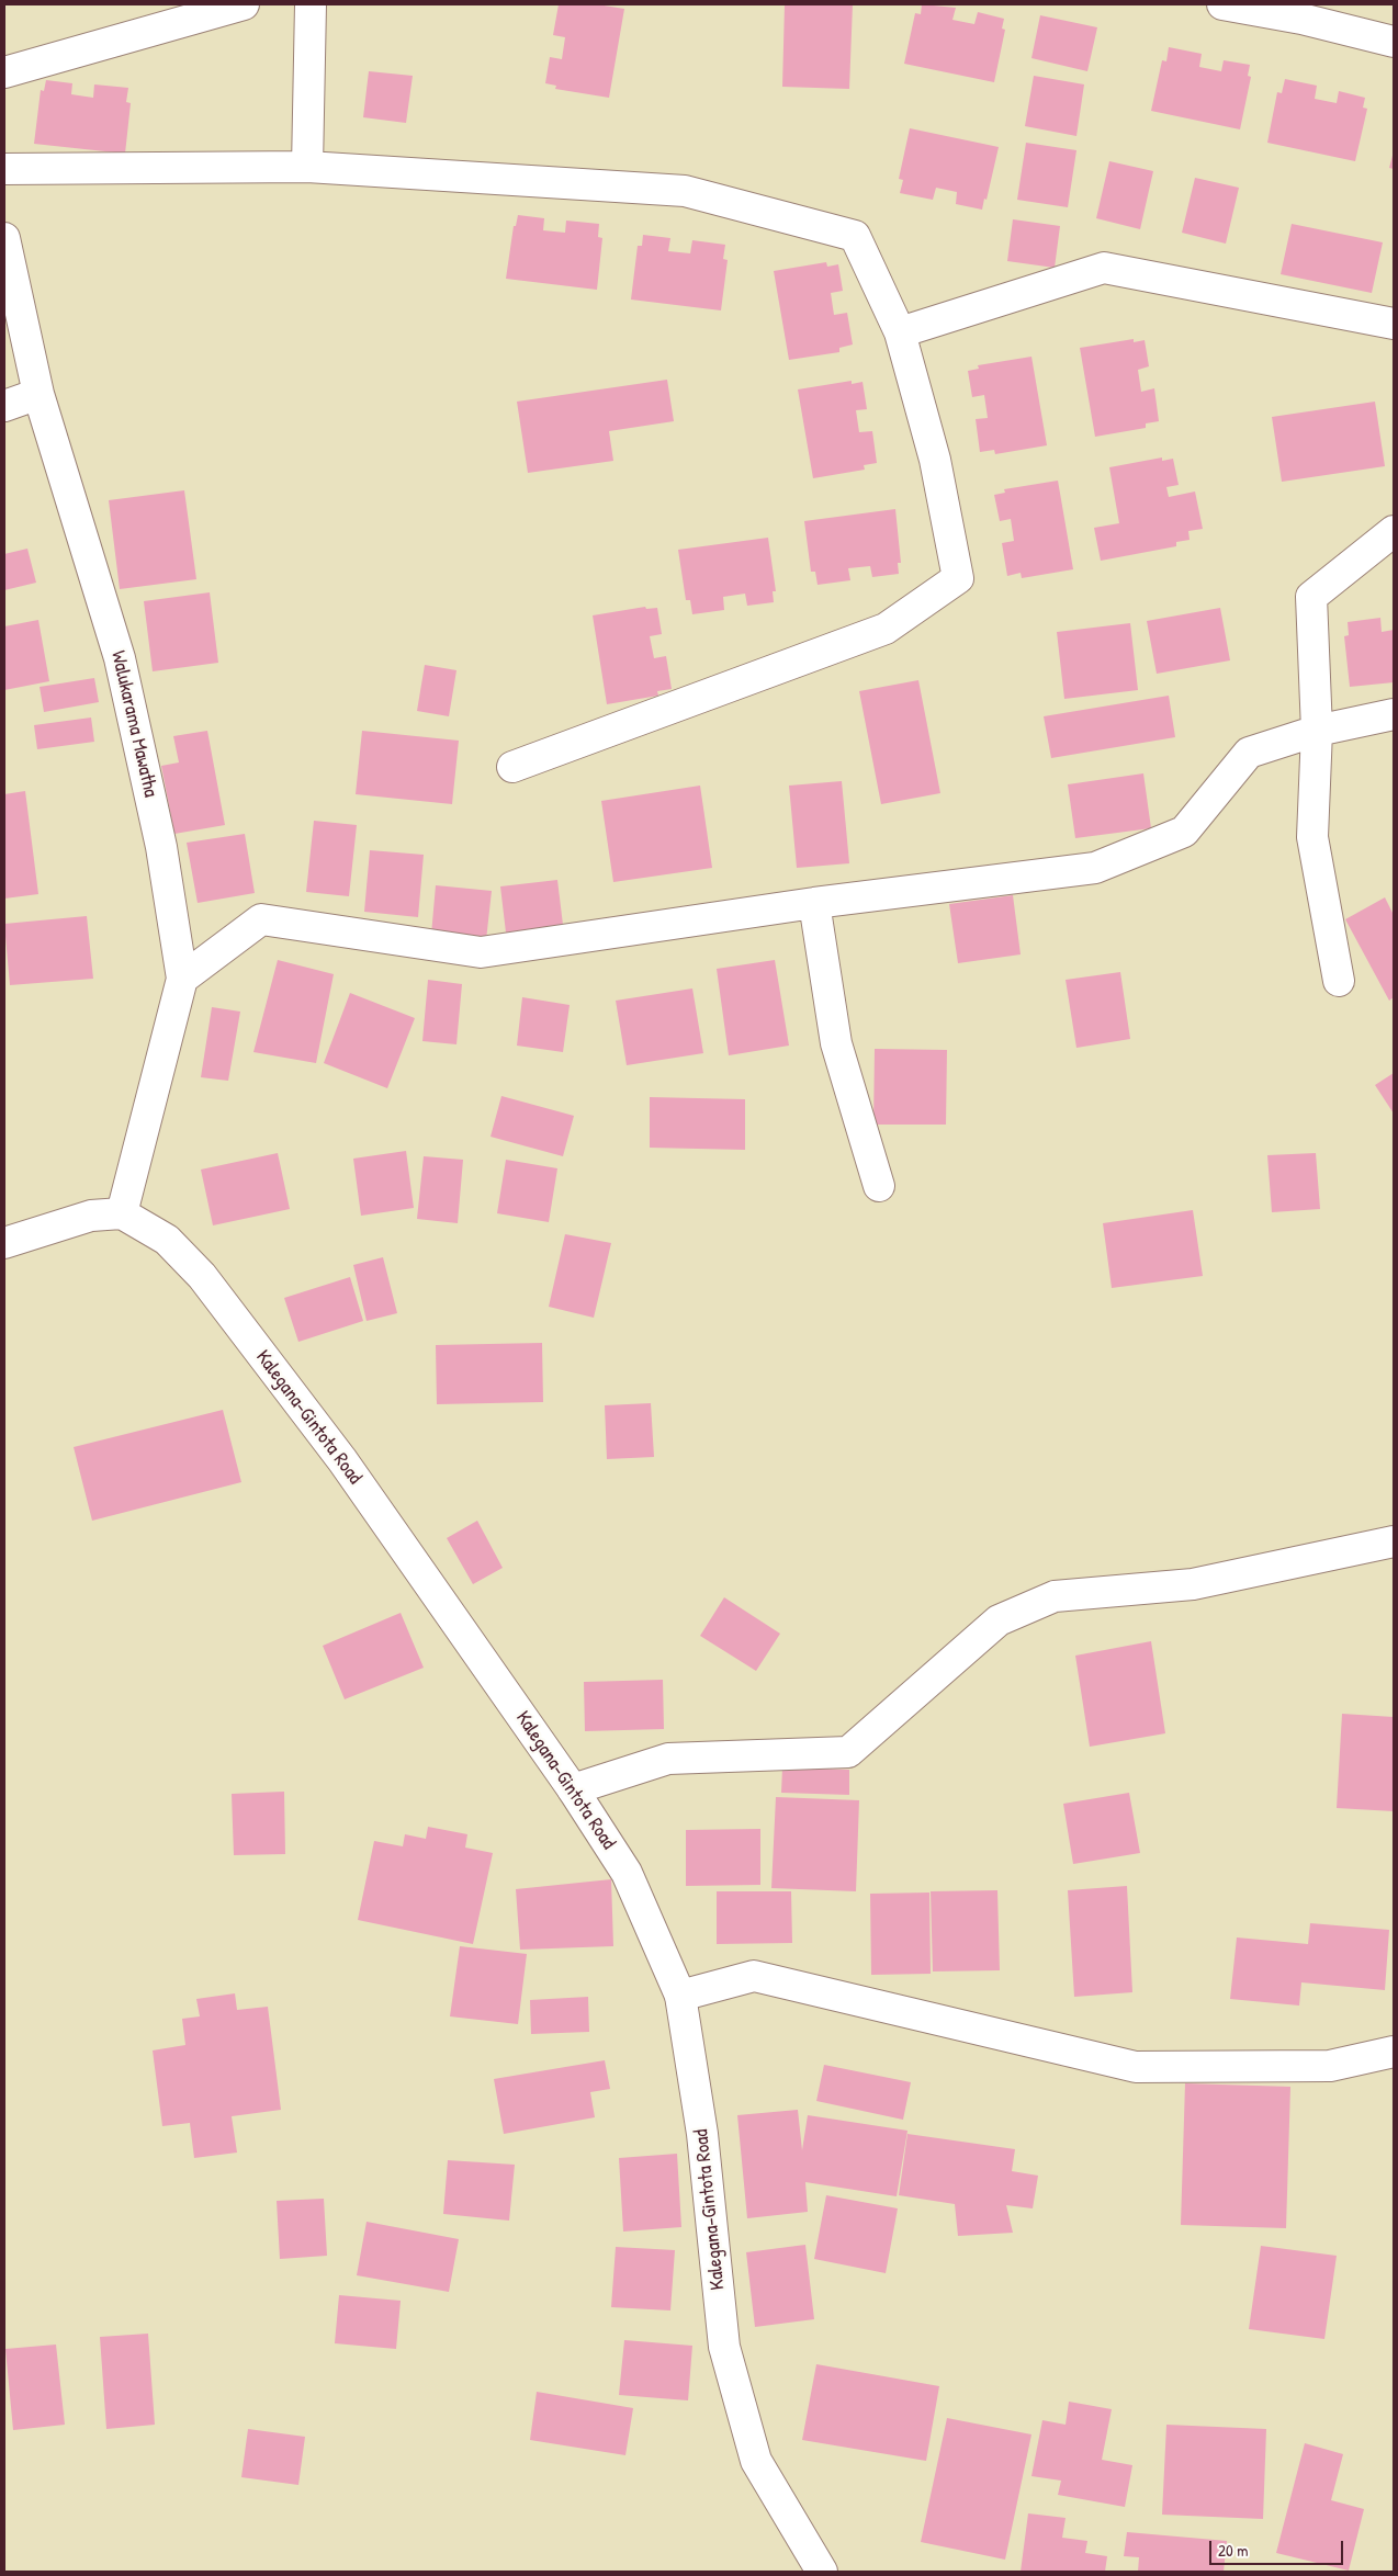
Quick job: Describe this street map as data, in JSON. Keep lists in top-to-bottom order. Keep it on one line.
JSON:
{"streets":{"street":["Walukarama Mawatha","Kalegana-Gintota Road"]},"crossings":[["Walukarama Mawatha","Kalegana-Gintota Road"]],"scale_bar":"20 m"}
